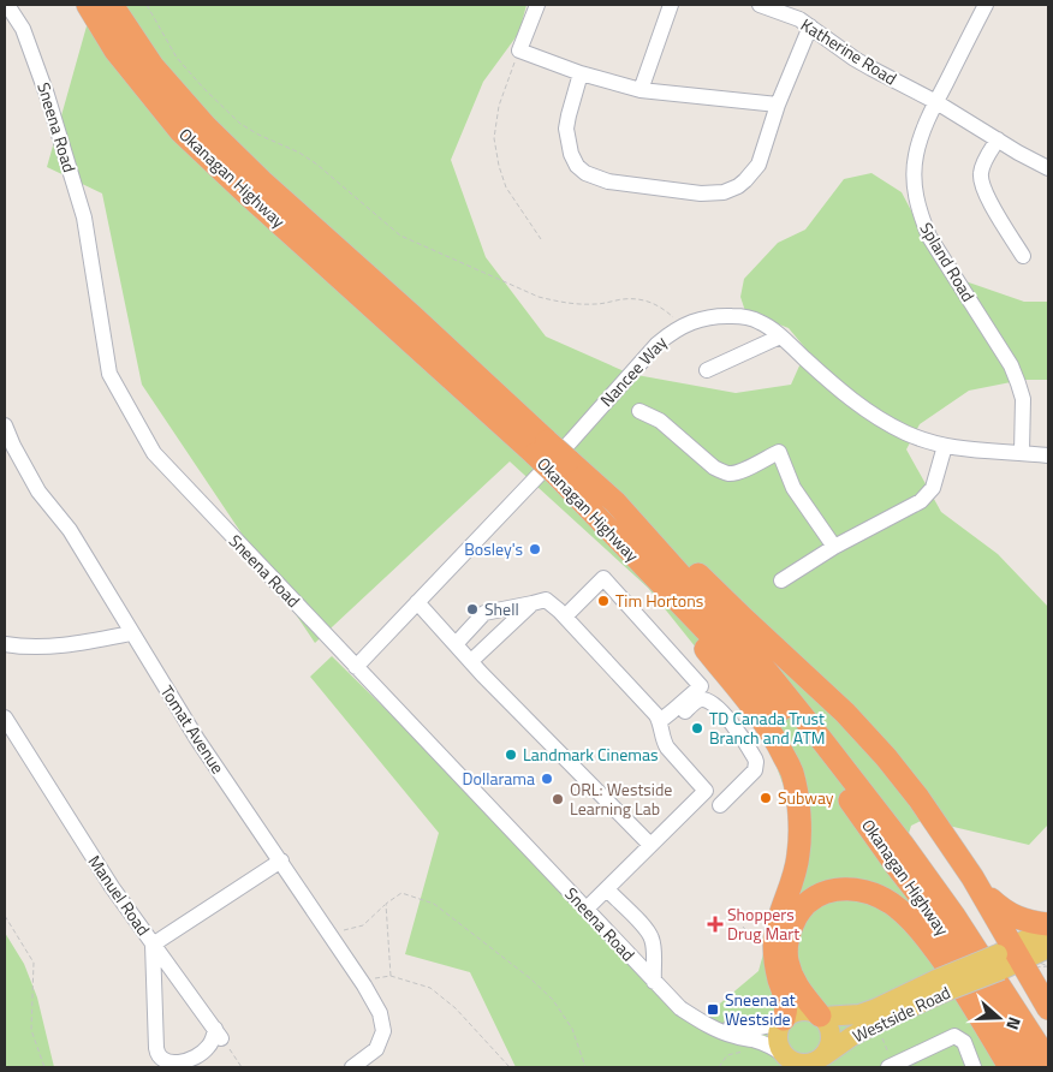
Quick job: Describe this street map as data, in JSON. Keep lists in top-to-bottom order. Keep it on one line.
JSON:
{"streets":{"highway":["Okanagan Highway"],"main road":["Westside Road"],"street":["Katherine Road","Sneena Road","Spland Road","Nancee Way","Tomat Avenue","Manuel Road"]},"crossings":[["Katherine Road","Spland Road"],["Sneena Road","Nancee Way"],["Sneena Road","Westside Road"],["Spland Road","Nancee Way"],["Tomat Avenue","Manuel Road"]],"places":{"other":["Bosley's","Tim Hortons","Shell","TD Canada Trust Branch and ATM","Landmark Cinemas","Dollarama","Subway","ORL: Westside Learning Lab"],"health":["Shoppers Drug Mart"],"transit":["Sneena at Westside"]},"north":"right"}
